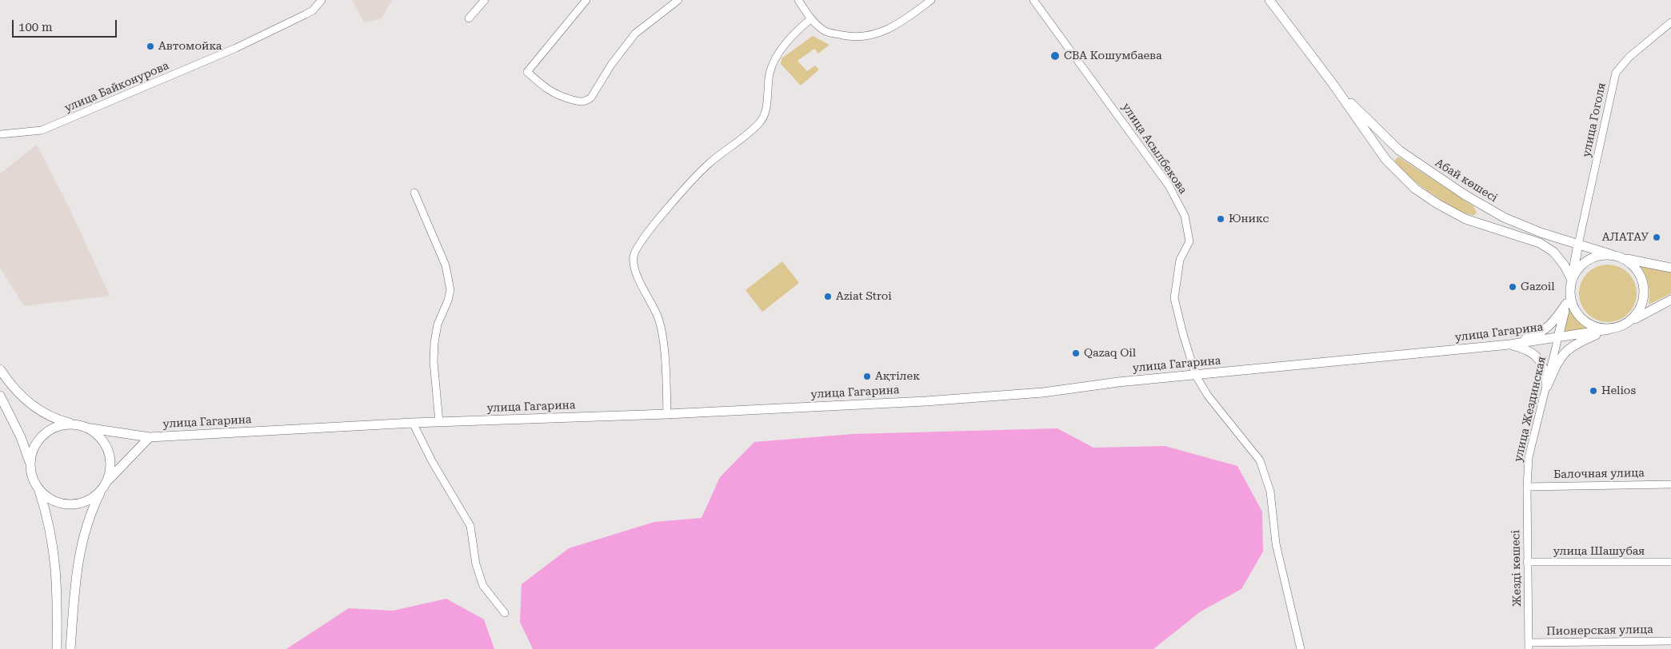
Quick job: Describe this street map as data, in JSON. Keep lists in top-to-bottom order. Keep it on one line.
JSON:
{"streets":{"main road":["Абай көшесі","улица Гагарина"],"street":["улица Байконурова","улица Гоголя","улица Асылбекова","улица Жездинская","Балочная улица","улица Шашубая","Жезді көшесі","Пионерская улица"]},"crossings":[["улица Гоголя","Абай көшесі"],["улица Асылбекова","улица Гагарина"],["Абай көшесі","улица Гагарина"],["улица Гагарина","улица Жездинская"],["улица Жездинская","Балочная улица"],["улица Жездинская","Жезді көшесі"],["Балочная улица","Жезді көшесі"],["улица Шашубая","Жезді көшесі"],["Жезді көшесі","Пионерская улица"]],"places":["Автомойка","СВА Кошумбаева","Юникс","АЛАТАУ","Gazoil","Aziat Stroi","Qazaq Oil","Ақтілек","Helios"],"scale_bar":"100 m"}
